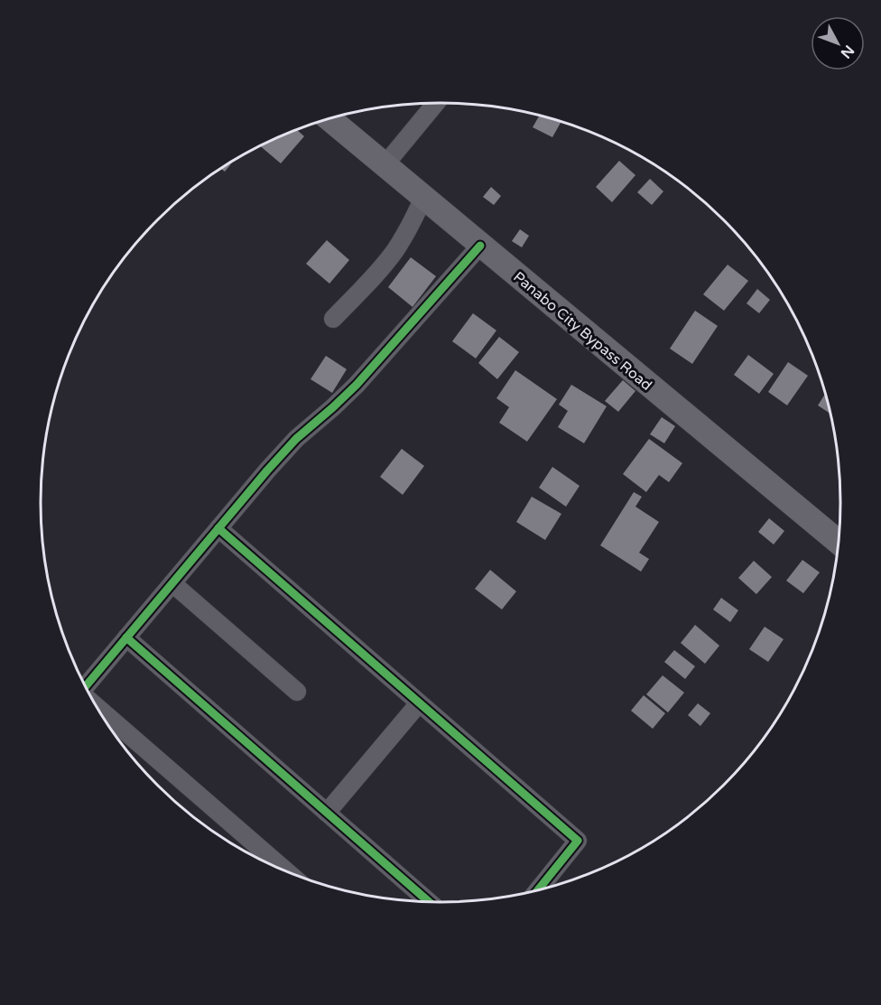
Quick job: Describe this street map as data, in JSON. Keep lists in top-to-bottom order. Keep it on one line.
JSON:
{"streets":{"main road":["Panabo City Bypass Road"]},"north":"bottom right"}
